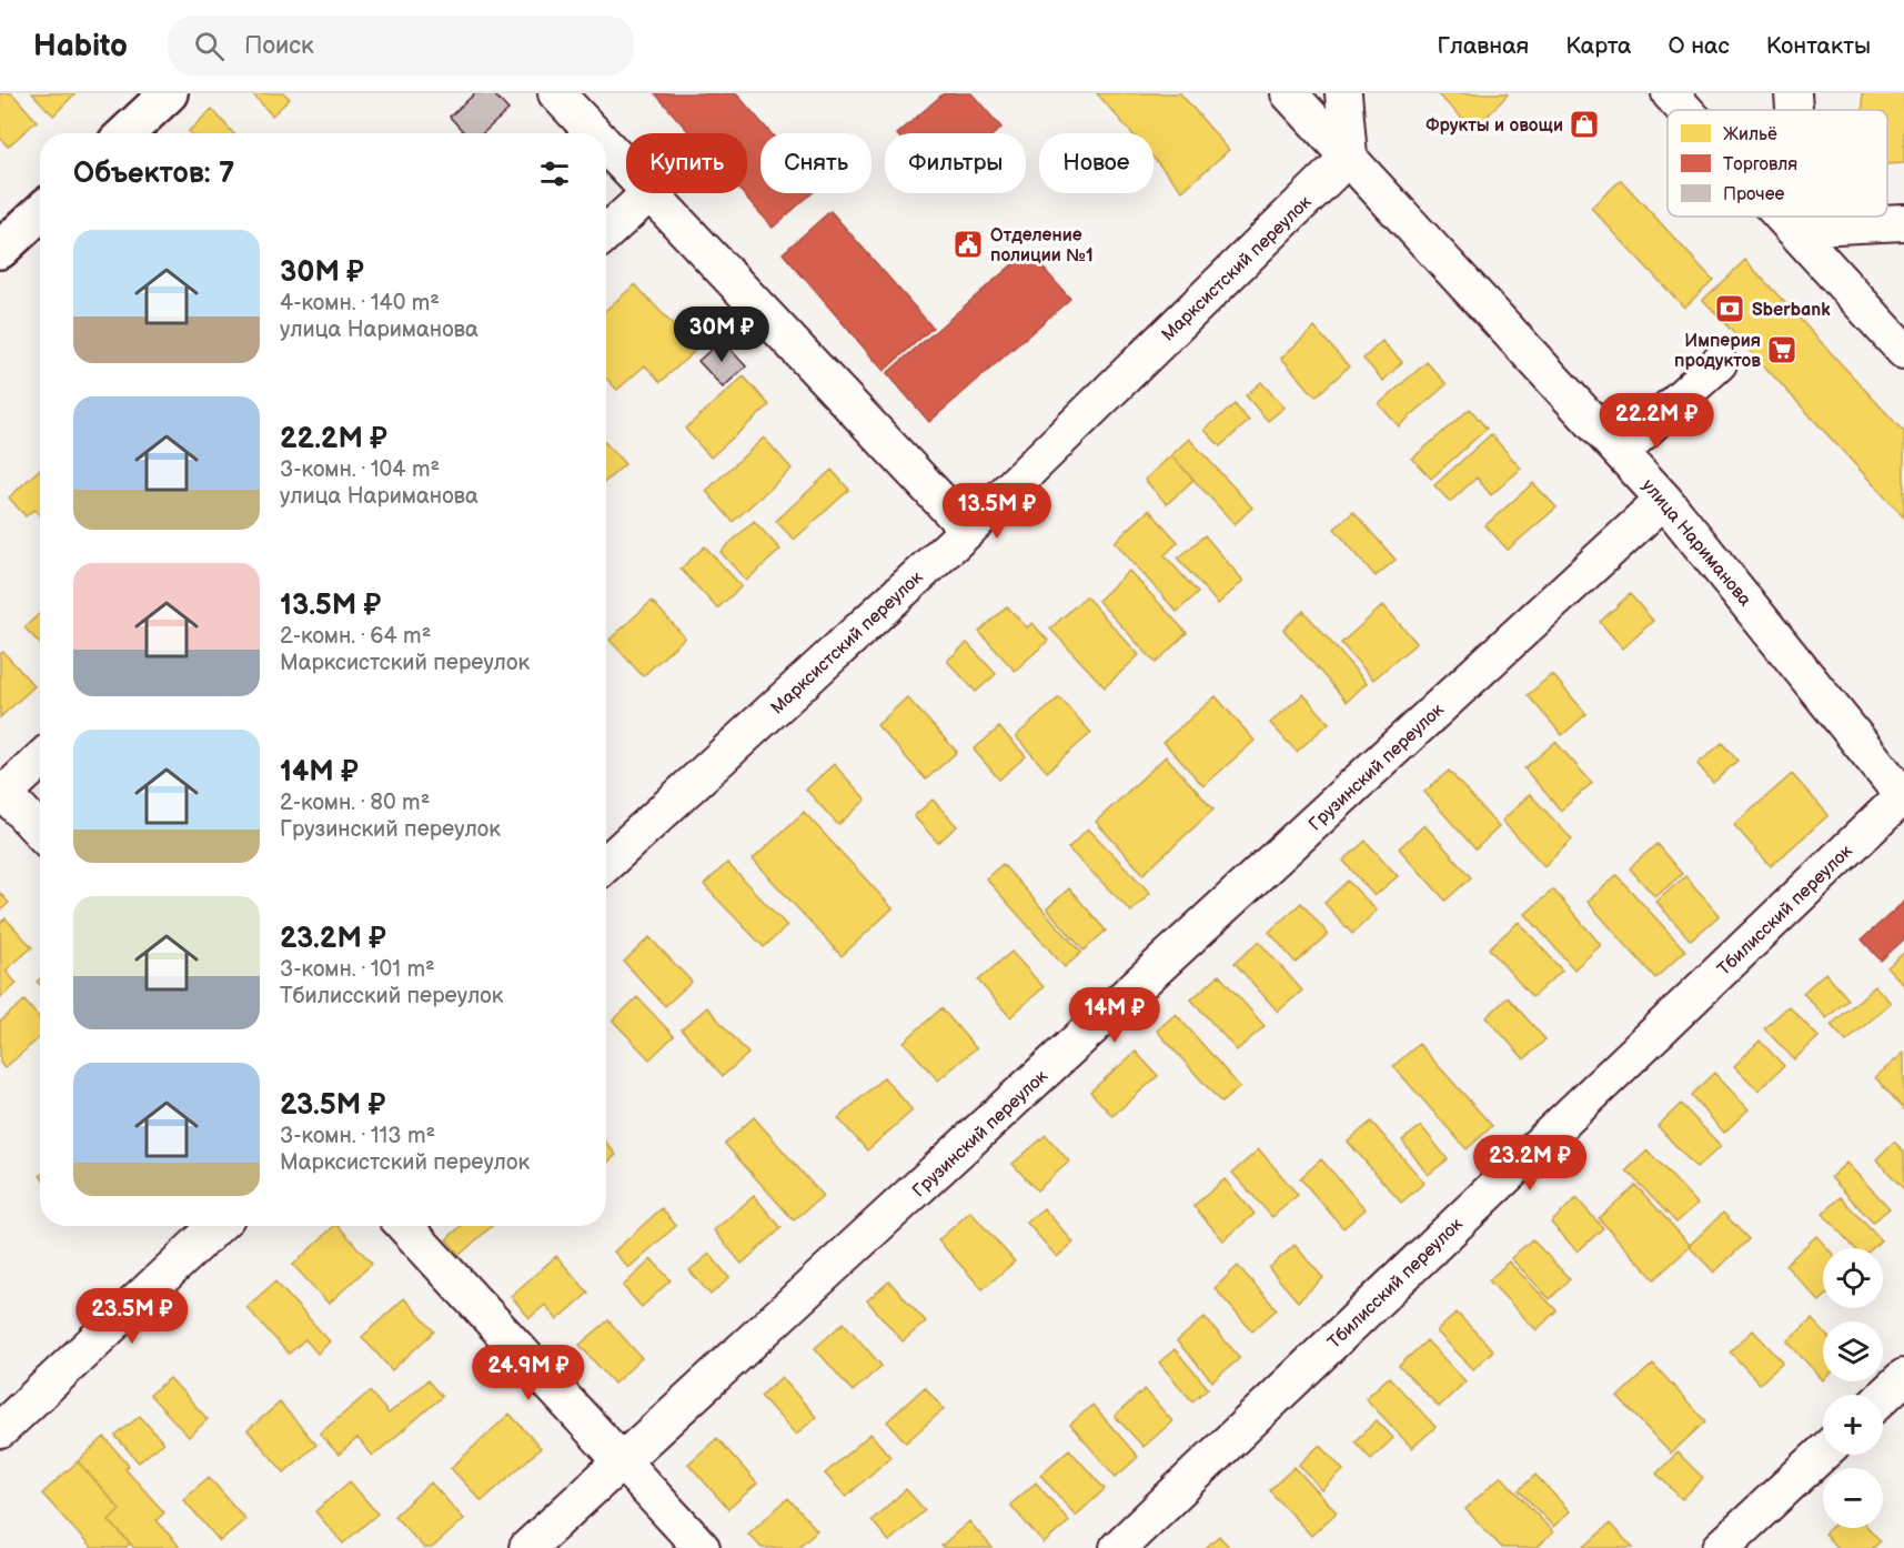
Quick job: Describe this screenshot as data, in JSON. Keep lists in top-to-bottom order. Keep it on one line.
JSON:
{"streets":{"street":["Марксистский переулок","улица Нариманова","Грузинский переулок","Тбилисский переулок"]},"crossings":[["Марксистский переулок","улица Нариманова"],["улица Нариманова","Грузинский переулок"],["улица Нариманова","Тбилисский переулок"]],"places":{"shop":["Фрукты и овощи"],"public building":["Отделение полиции №1"],"bank":["Sberbank"],"supermarket":["Империя продуктов"]},"legend":["Жильё","Торговля","Прочее"],"page":{"header":"Habito","search":"Поиск","nav":["Главная","Карта","О нас","Контакты"],"chip":["Купить","Снять","Фильтры","Новое"],"heading":"Объектов: 7","list":[{"name":"30M ₽","note":"4-комн. · 140 m² · улица Нариманова"},{"name":"22.2M ₽","note":"3-комн. · 104 m² · улица Нариманова"},{"name":"13.5M ₽","note":"2-комн. · 64 m² · Марксистский переулок"},{"name":"14M ₽","note":"2-комн. · 80 m² · Грузинский переулок"},{"name":"23.2M ₽","note":"3-комн. · 101 m² · Тбилисский переулок"},{"name":"23.5M ₽","note":"3-комн. · 113 m² · Марксистский переулок"}],"price":["30M ₽","22.2M ₽","13.5M ₽","14M ₽","23.2M ₽","23.5M ₽","24.9M ₽"],"map_buttons":["+","−"]}}
